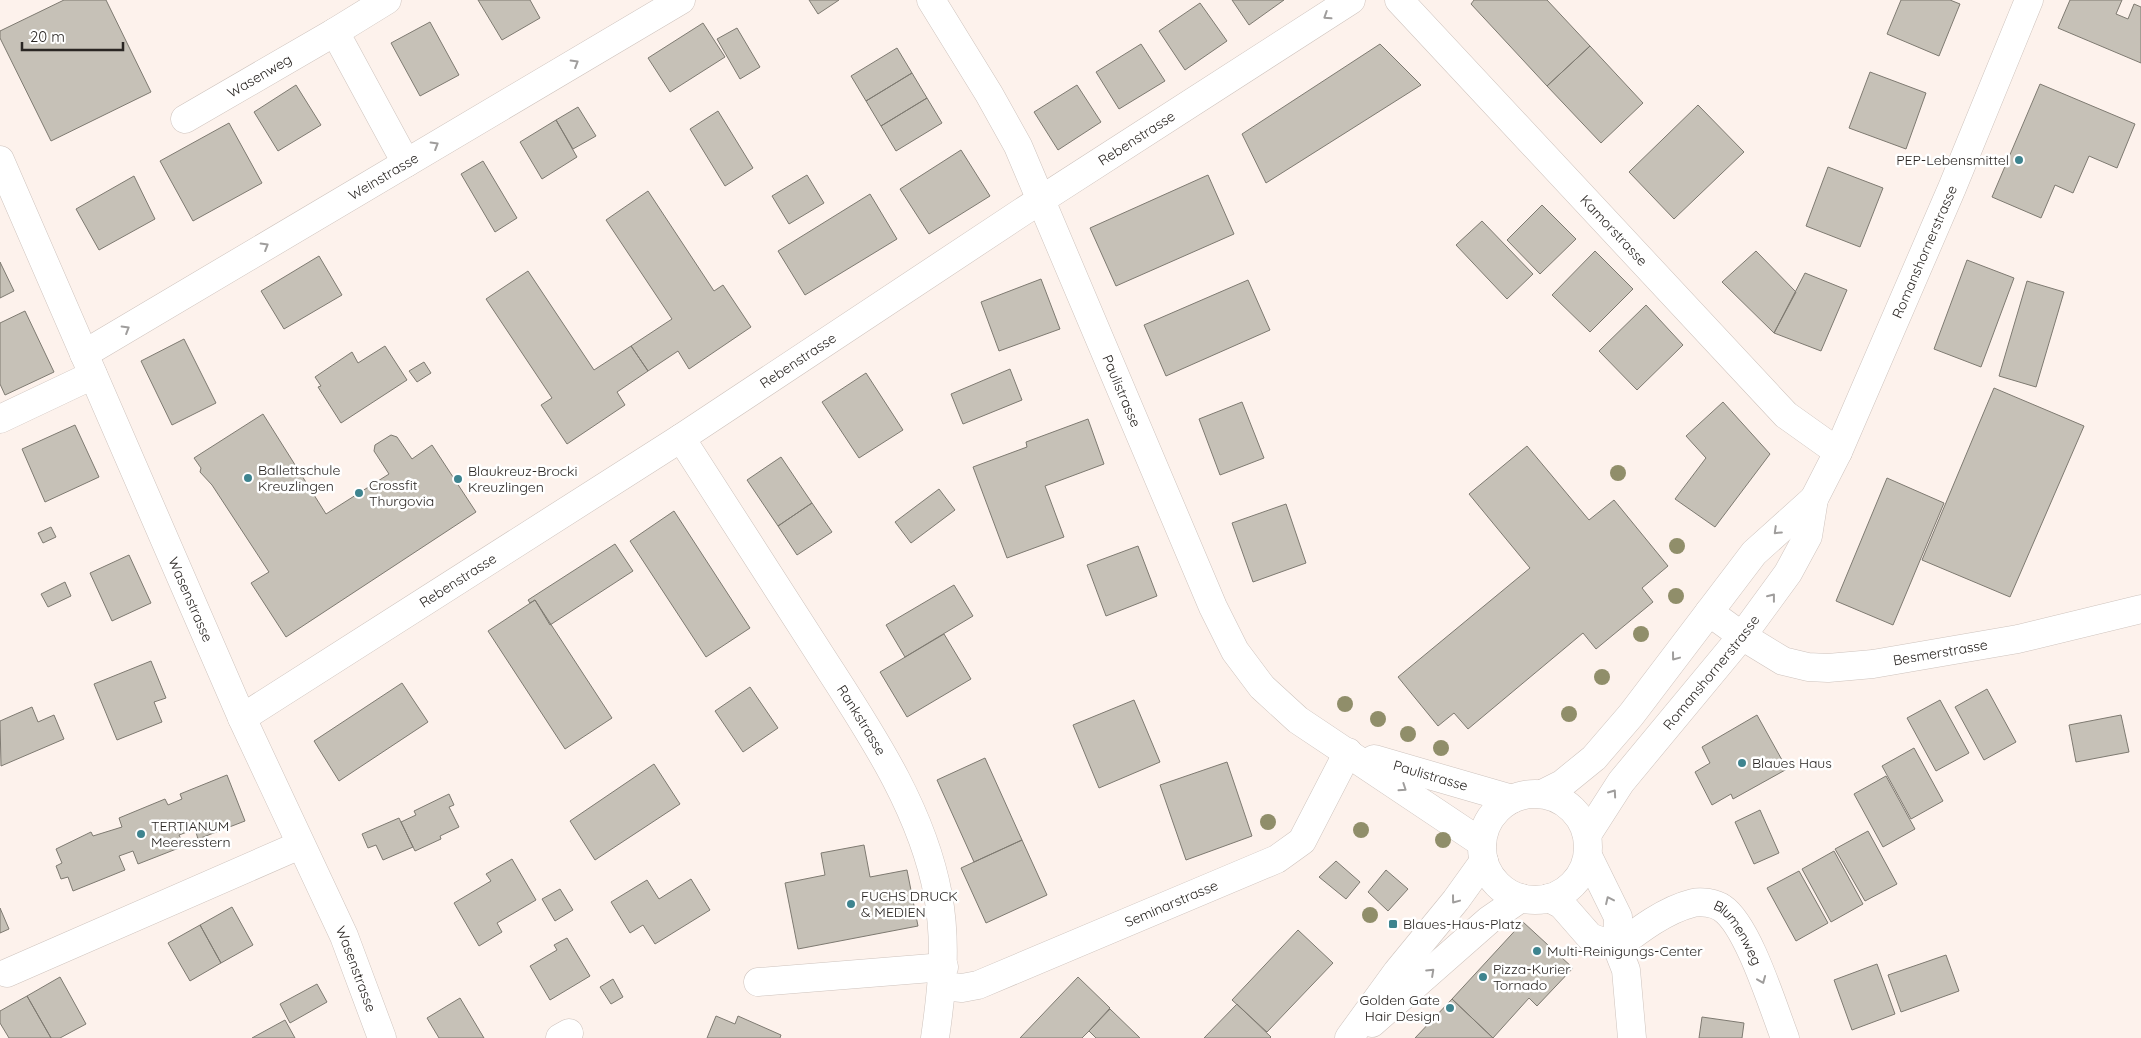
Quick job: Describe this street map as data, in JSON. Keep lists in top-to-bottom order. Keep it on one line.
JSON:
{"streets":{"street":["Wasenweg","Rebenstrasse","Weinstrasse","Kamorstrasse","Romanshornerstrasse","Paulistrasse","Wasenstrasse","Besmerstrasse","Rankstrasse","Seminarstrasse","Blumenweg"]},"crossings":[["Rebenstrasse","Paulistrasse"],["Rebenstrasse","Wasenstrasse"],["Rebenstrasse","Rankstrasse"],["Weinstrasse","Wasenstrasse"],["Kamorstrasse","Romanshornerstrasse"],["Romanshornerstrasse","Paulistrasse"],["Romanshornerstrasse","Besmerstrasse"],["Paulistrasse","Seminarstrasse"],["Rankstrasse","Seminarstrasse"]],"one_way":["Weinstrasse"],"places":{"other":["PEP-Lebensmittel","Ballettschule Kreuzlingen","Blaukreuz-Brocki Kreuzlingen","Crossfit Thurgovia","Blaues Haus","TERTIANUM Meeresstern","FUCHS DRUCK & MEDIEN","Multi-Reinigungs-Center","Pizza-Kurier Tornado","Golden Gate Hair Design"],"transit":["Blaues-Haus-Platz"]},"scale_bar":"20 m"}
